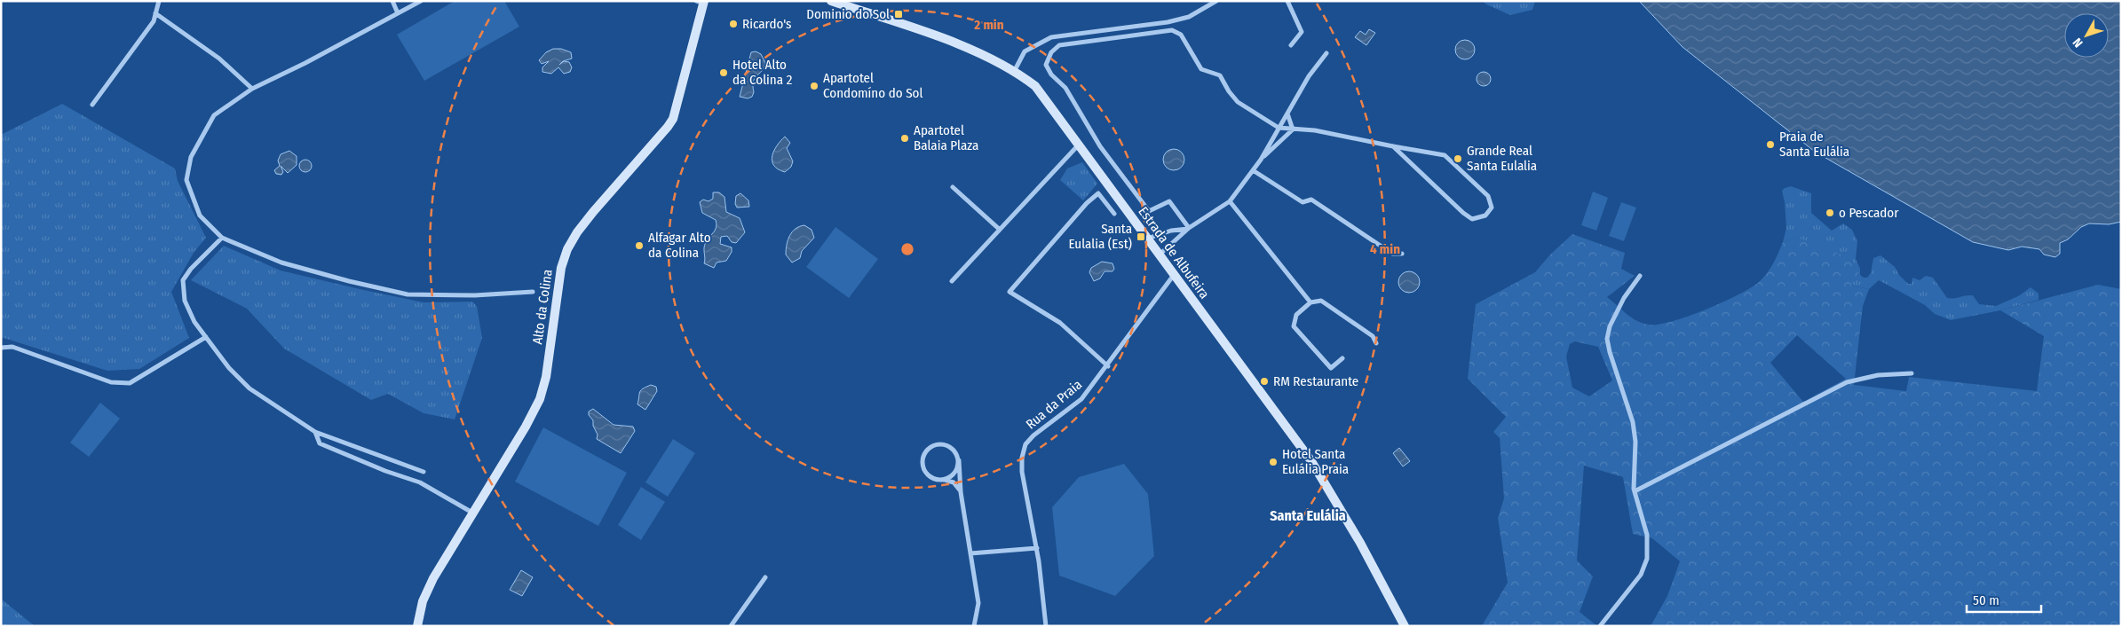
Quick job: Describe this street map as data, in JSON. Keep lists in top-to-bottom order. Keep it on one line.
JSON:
{"streets":{"street":["Estrada de Albufeira","Alto da Colina","Rua da Praia"]},"crossings":[["Estrada de Albufeira","Rua da Praia"]],"districts":["Santa Eulália"],"places":{"transit":["Dominio do Sol","Santa Eulalia (Est)"],"other":["Ricardo's","Hotel Alto da Colina 2","Apartotel Condomíno do Sol","Apartotel Balaia Plaza","Praia de Santa Eulália","Grande Real Santa Eulalia","o Pescador","Alfagar Alto da Colina","RM Restaurante","Hotel Santa Eulália Praia"]},"scale_bar":"50 m","north":"bottom left","rings":["2 min","4 min"]}
